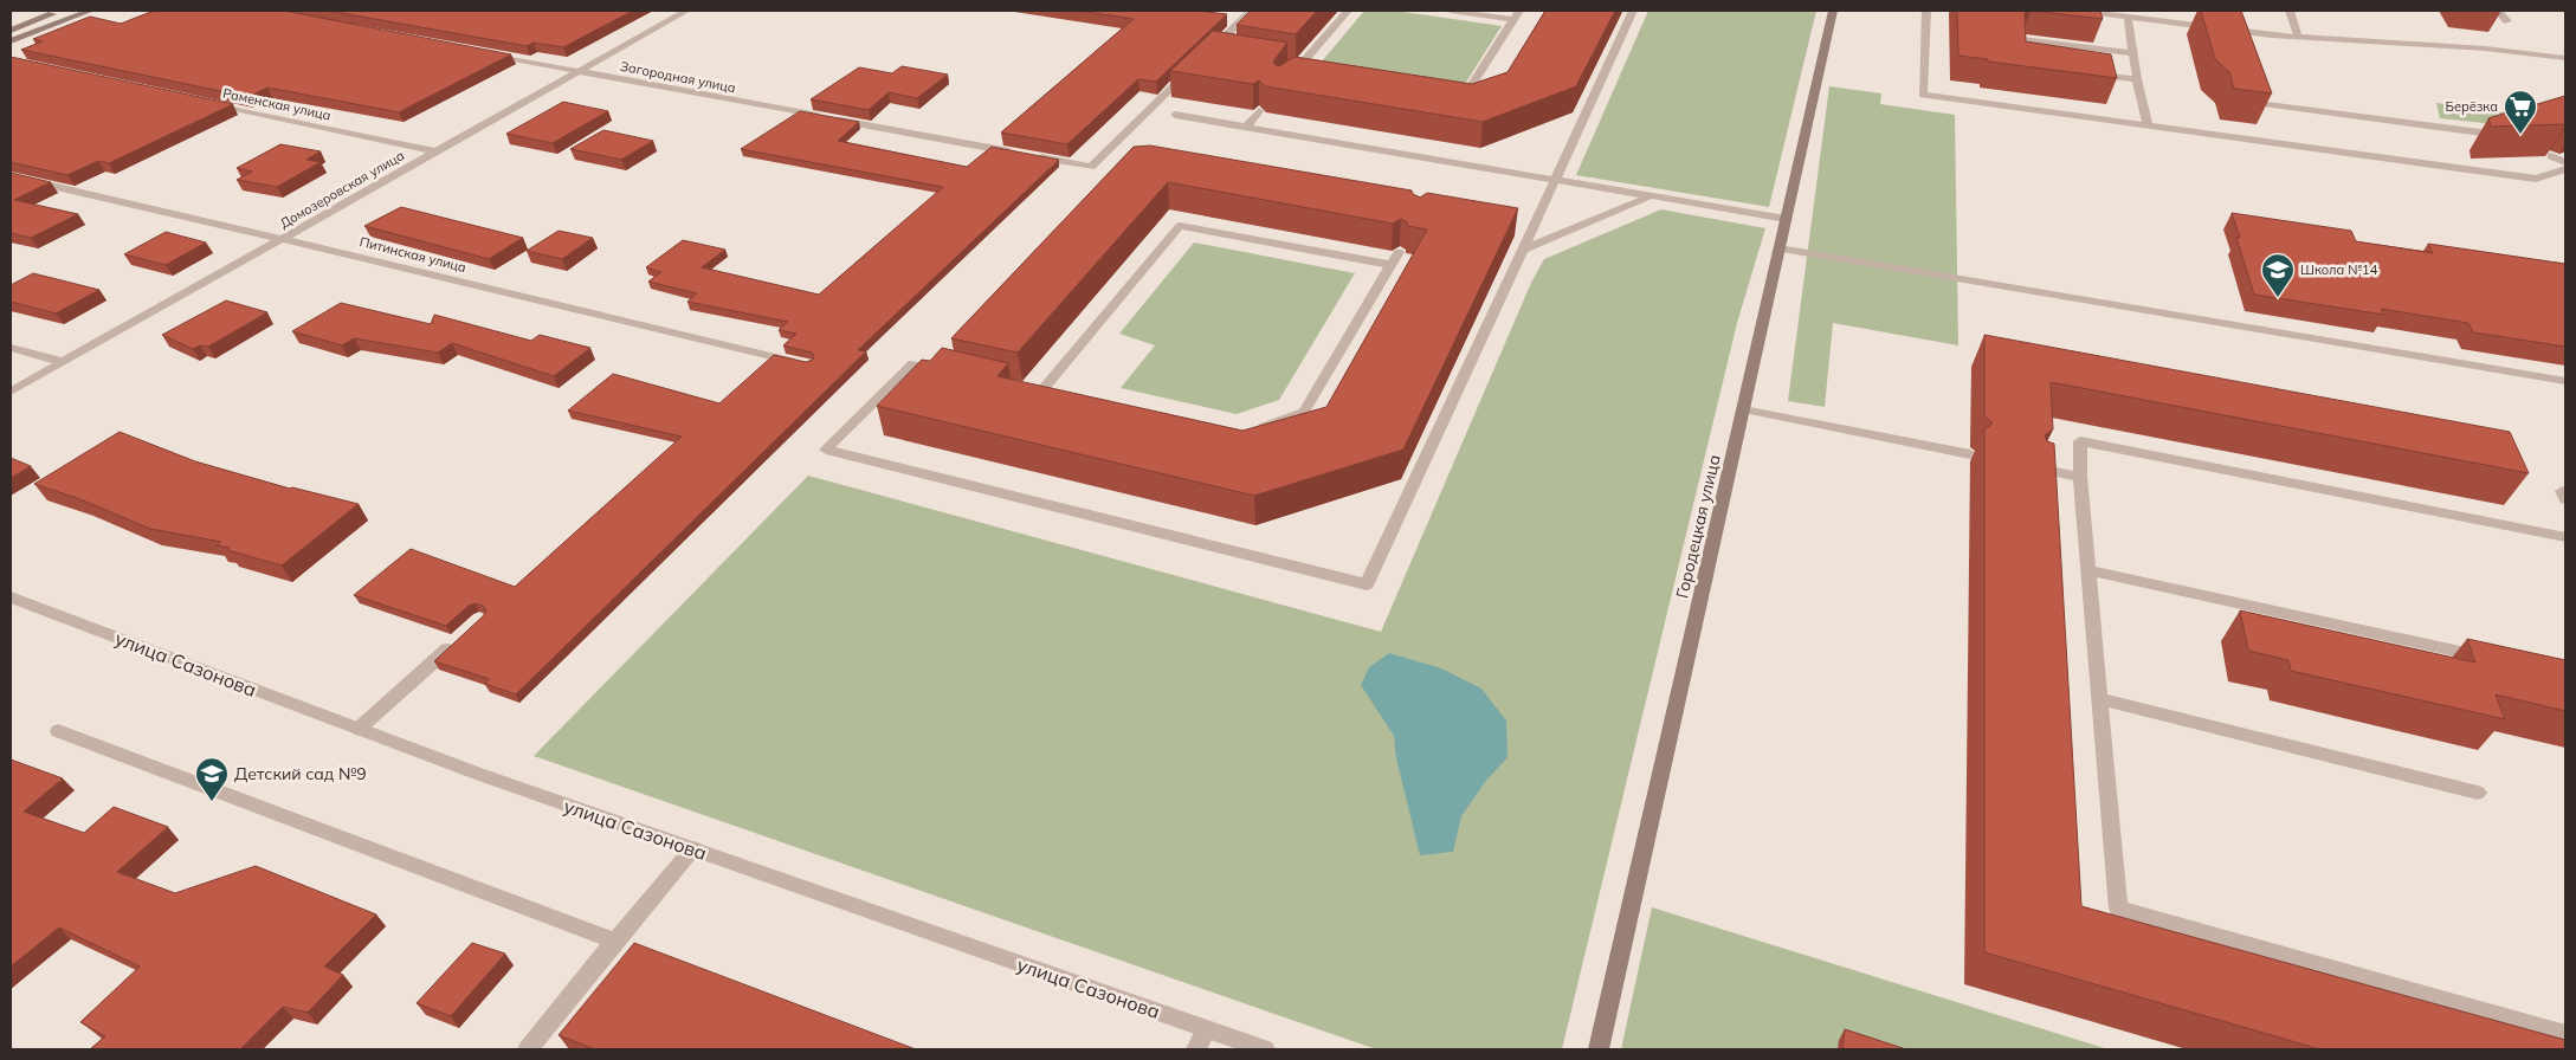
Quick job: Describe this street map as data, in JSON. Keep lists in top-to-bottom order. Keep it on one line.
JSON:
{"streets":{"street":["Загородная улица","Раменская улица","Домозеровская улица","Питинская улица","Городецкая улица","улица Сазонова"]},"crossings":[["Загородная улица","Домозеровская улица"],["Раменская улица","Домозеровская улица"],["Домозеровская улица","Питинская улица"]],"places":{"supermarket":["Берёзка"],"school or university":["Школа №14","Детский сад №9"]}}
